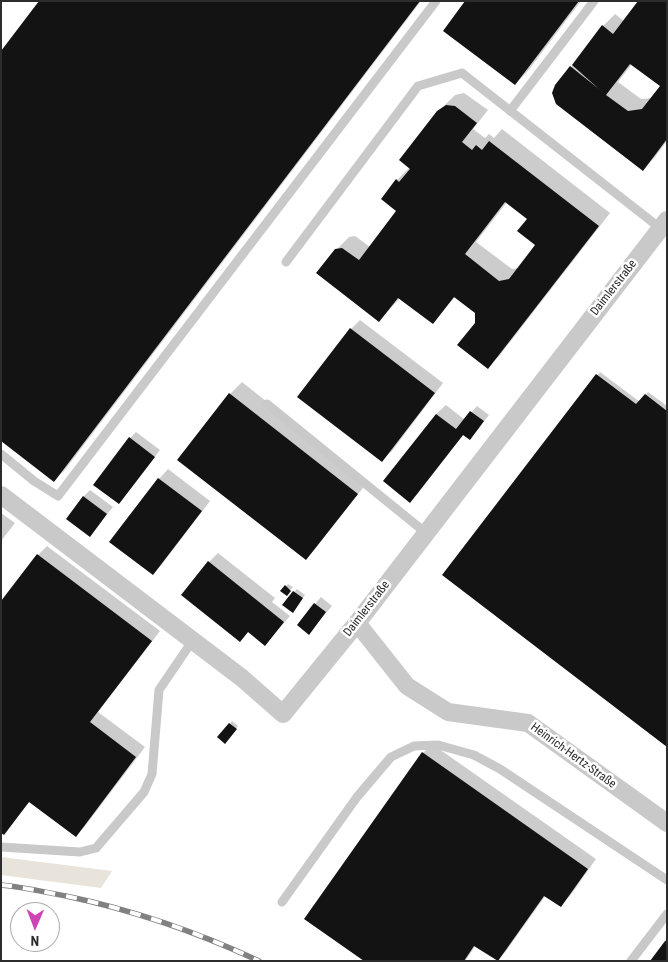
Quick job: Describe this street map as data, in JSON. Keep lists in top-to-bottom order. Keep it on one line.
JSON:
{"streets":{"street":["Daimlerstraße","Heinrich-Hertz-Straße"]},"crossings":[["Daimlerstraße","Heinrich-Hertz-Straße"]],"north":"bottom"}
